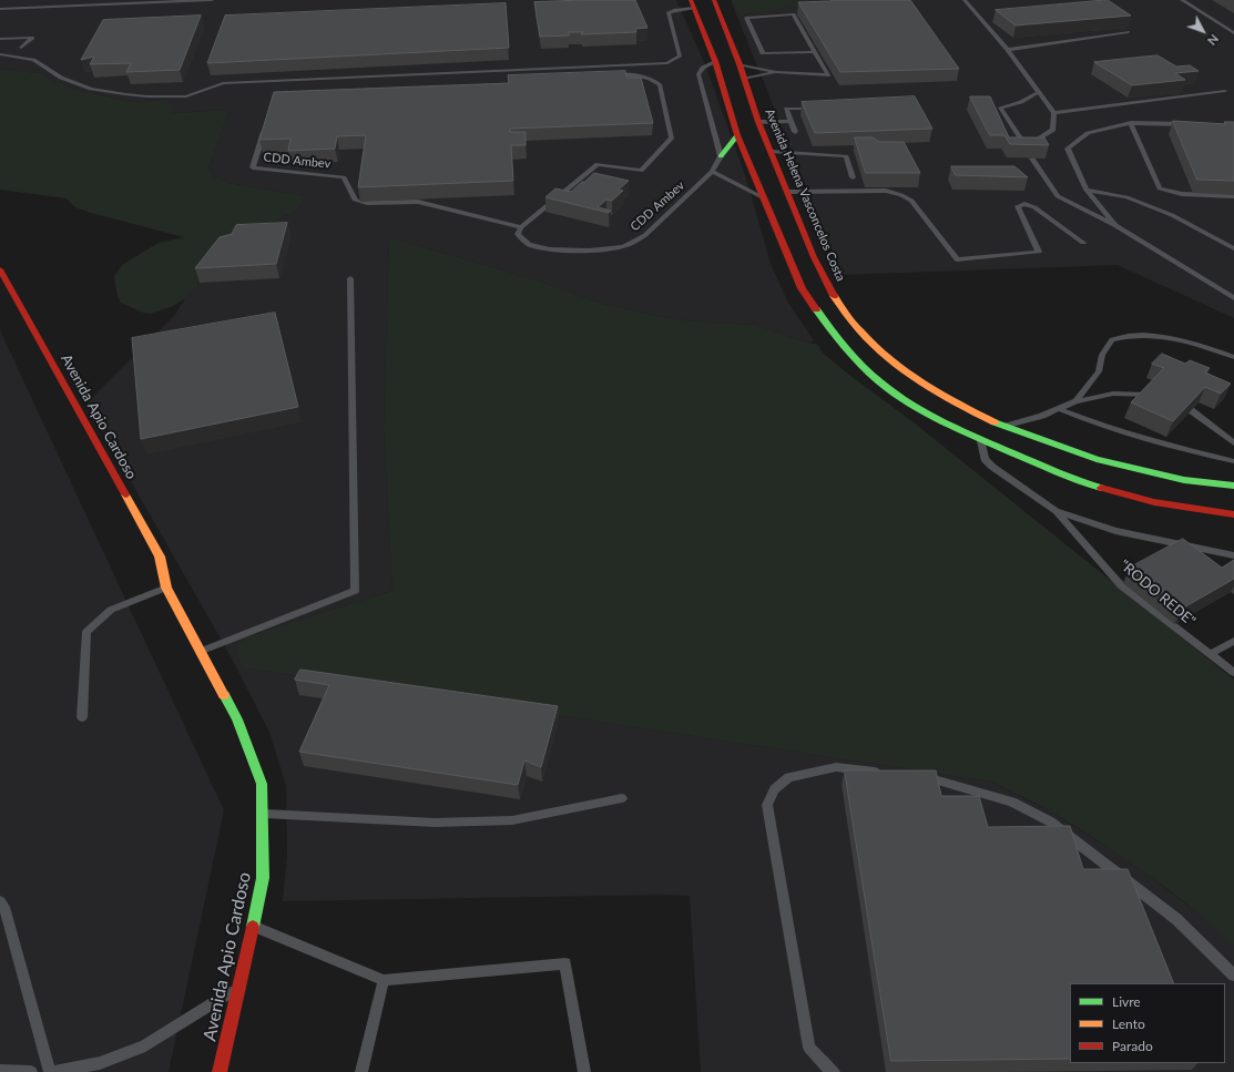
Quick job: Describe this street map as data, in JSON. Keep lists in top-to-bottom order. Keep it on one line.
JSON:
{"streets":{"main road":["Avenida Helena Vasconcelos Costa","Avenida Apio Cardoso"],"lane":["CDD Ambev","\"RODO REDE\""]},"legend":["Livre","Lento","Parado"],"north":"bottom right"}
